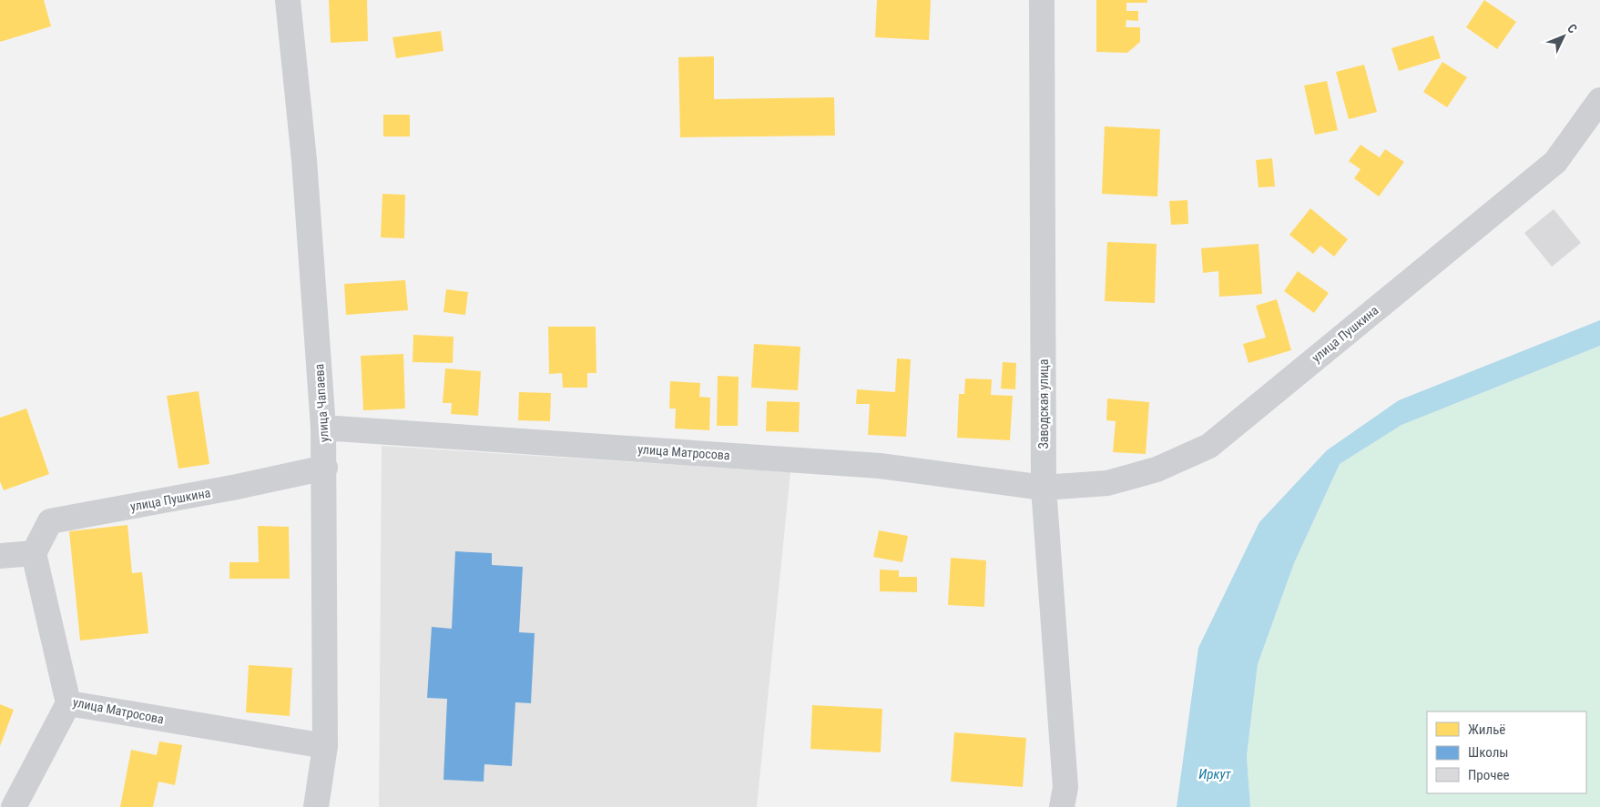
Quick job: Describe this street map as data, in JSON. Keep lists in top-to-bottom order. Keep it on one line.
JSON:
{"streets":{"street":["улица Пушкина","улица Чапаева","Заводская улица","улица Матросова"]},"crossings":[["улица Пушкина","улица Чапаева"],["улица Пушкина","Заводская улица"],["улица Пушкина","улица Матросова"],["улица Чапаева","улица Матросова"],["Заводская улица","улица Матросова"]],"water":["Иркут"],"legend":["Жильё","Школы","Прочее"],"north":"top right"}
